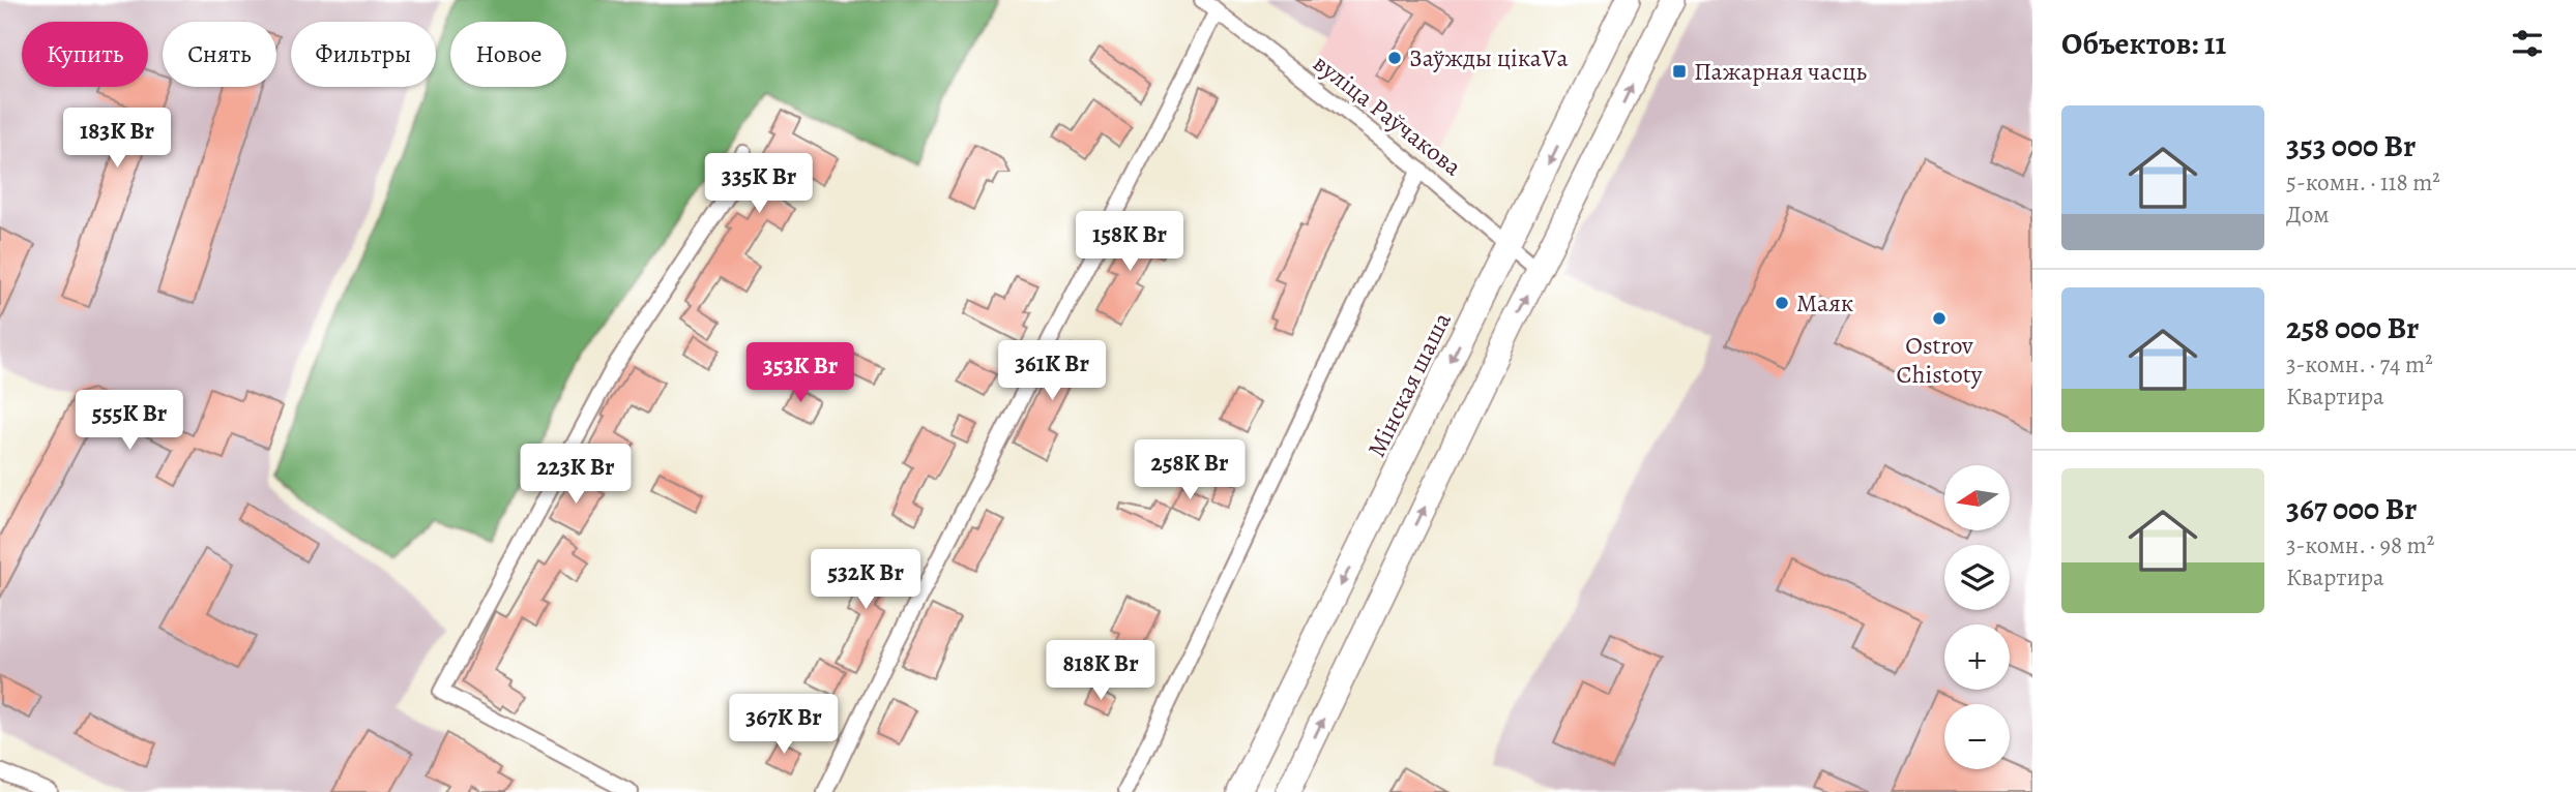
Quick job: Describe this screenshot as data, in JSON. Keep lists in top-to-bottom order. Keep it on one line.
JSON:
{"streets":{"main road":["Мінская шаша"],"street":["вуліца Раўчакова"]},"crossings":[["вуліца Раўчакова","Мінская шаша"]],"places":{"other":["Заўжды цікаVа","Маяк","Ostrov Chistoty"],"transit":["Пажарная часць"]},"north":"left","page":{"heading":"Объектов: 11","chip":["Купить","Снять","Фильтры","Новое"],"list":[{"name":"353 000 Br","note":"5-комн. · 118 m² · Дом"},{"name":"258 000 Br","note":"3-комн. · 74 m² · Квартира"},{"name":"367 000 Br","note":"3-комн. · 98 m² · Квартира"}],"price":["183K Br","335K Br","158K Br","361K Br","353K Br","555K Br","258K Br","223K Br","532K Br","818K Br","367K Br"],"map_buttons":["+","−"]}}
